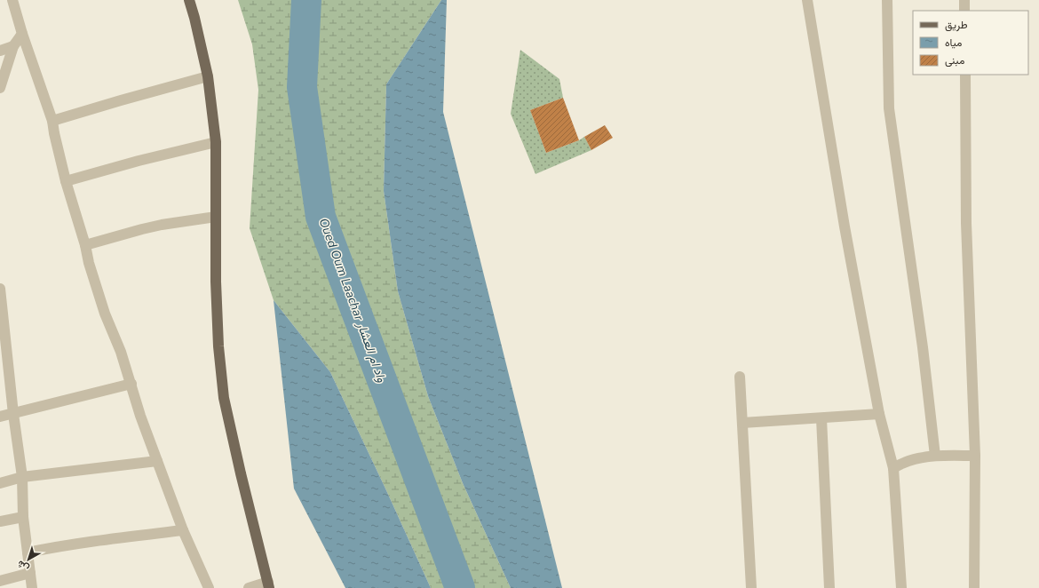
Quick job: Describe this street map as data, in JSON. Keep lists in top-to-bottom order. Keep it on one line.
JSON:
{"water":["Oued Oum Laachar واد ام العشار"],"legend":["طريق","مياه","مبنى"],"north":"bottom left"}
